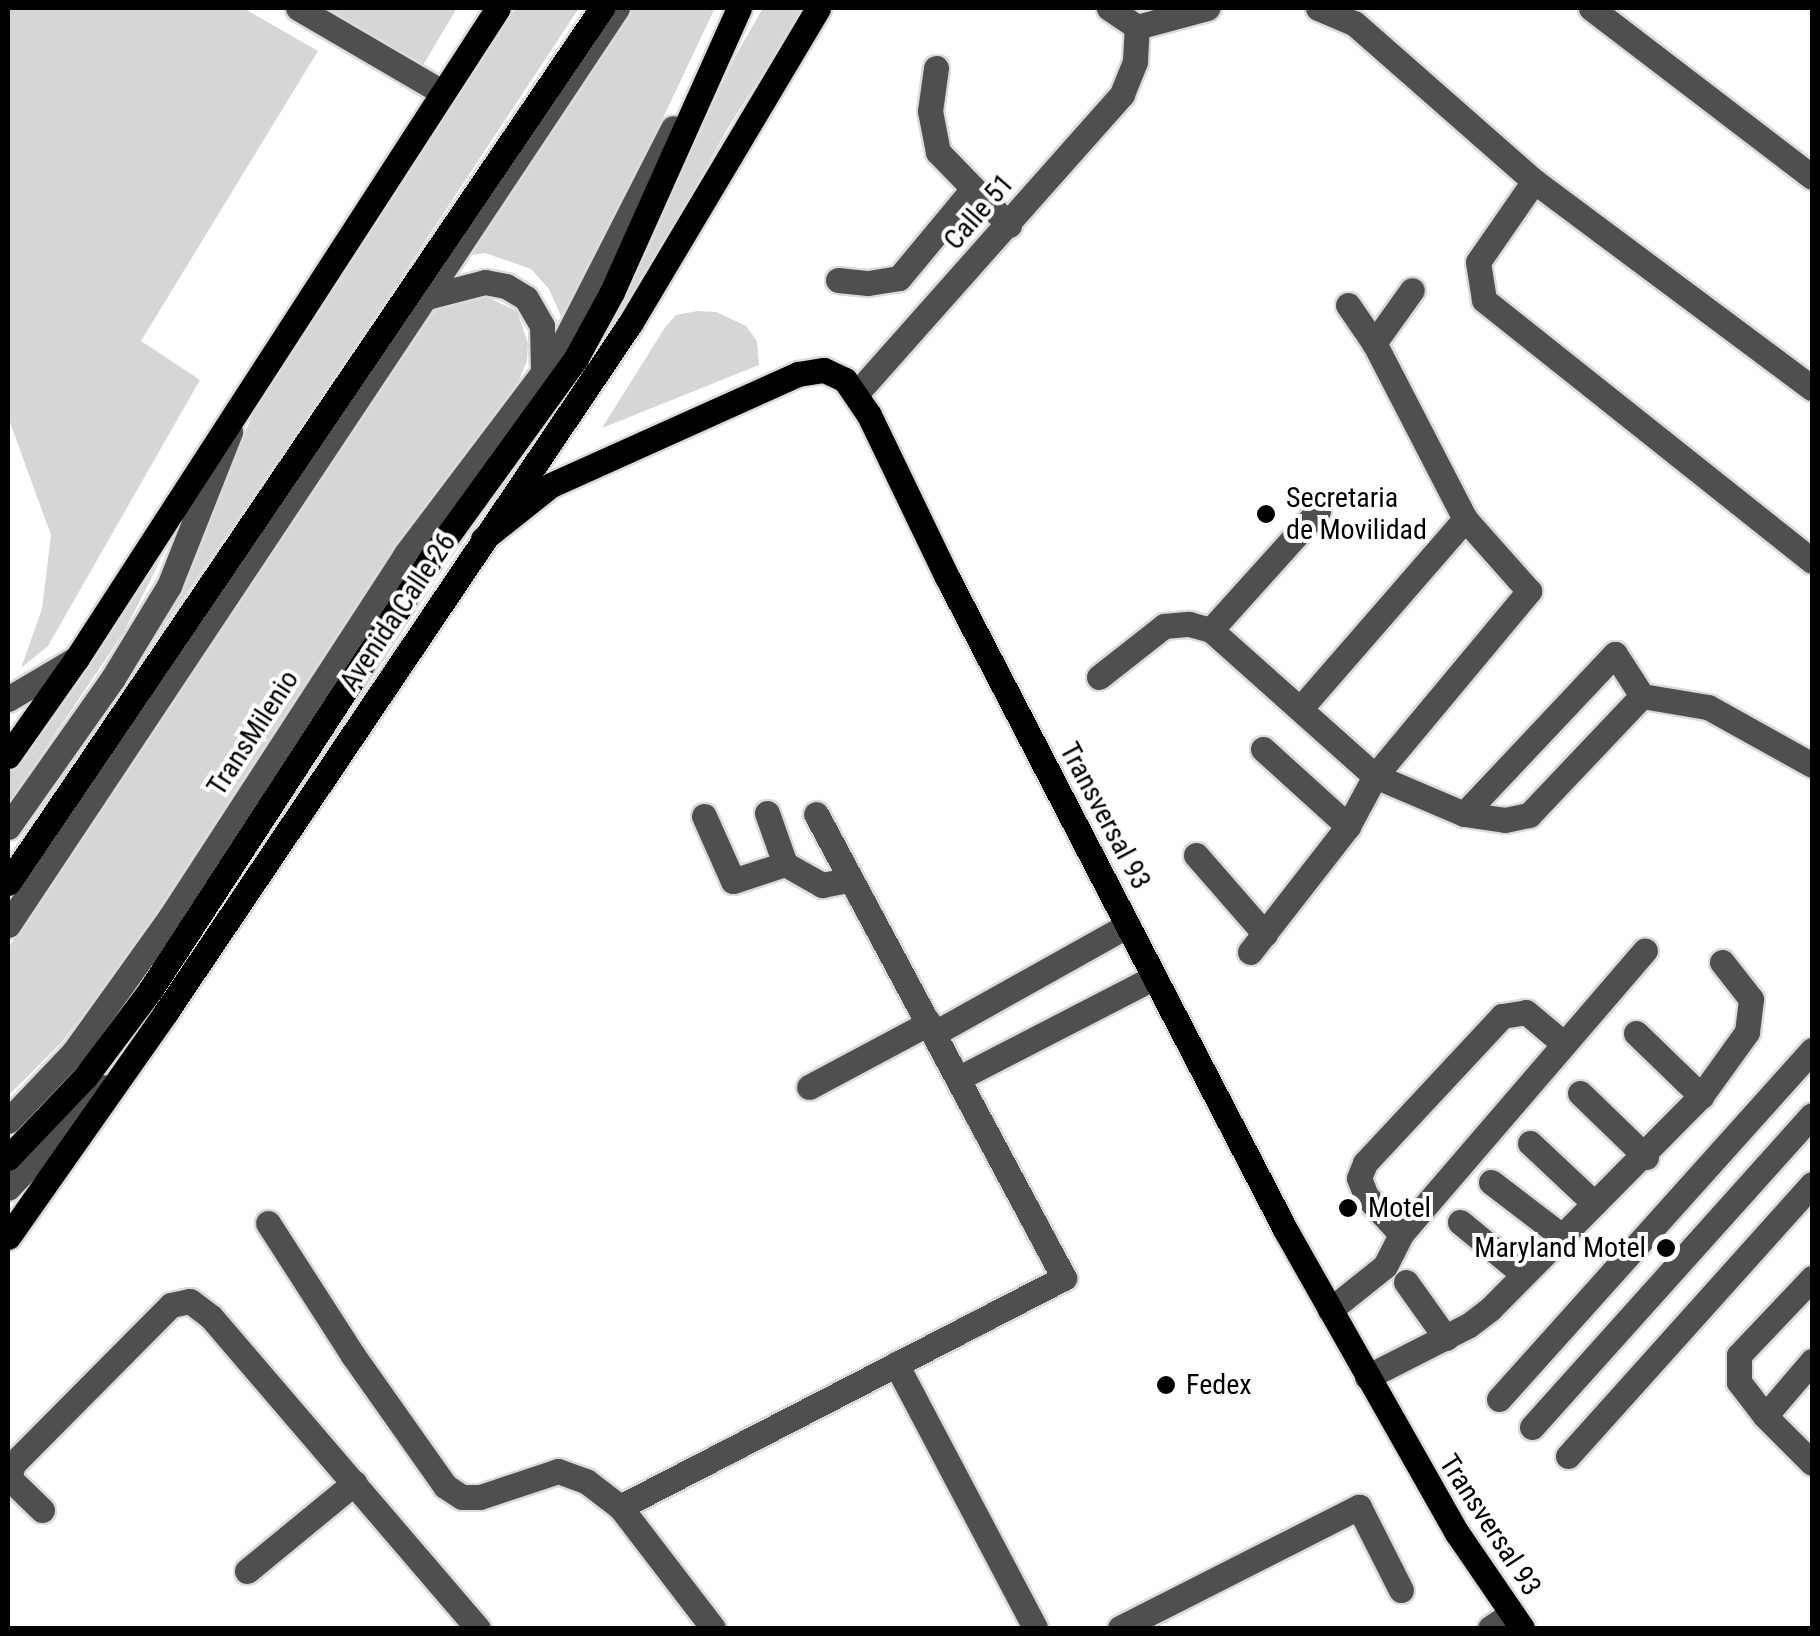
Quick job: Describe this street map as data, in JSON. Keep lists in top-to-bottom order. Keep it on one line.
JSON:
{"streets":{"main road":["Avenida Calle 26","Transversal 93"],"street":["Calle 51","TransMilenio"]},"crossings":[["Calle 51","Transversal 93"],["Avenida Calle 26","TransMilenio"]],"places":["Secretaria de Movilidad","Motel","Maryland Motel","Fedex"]}
